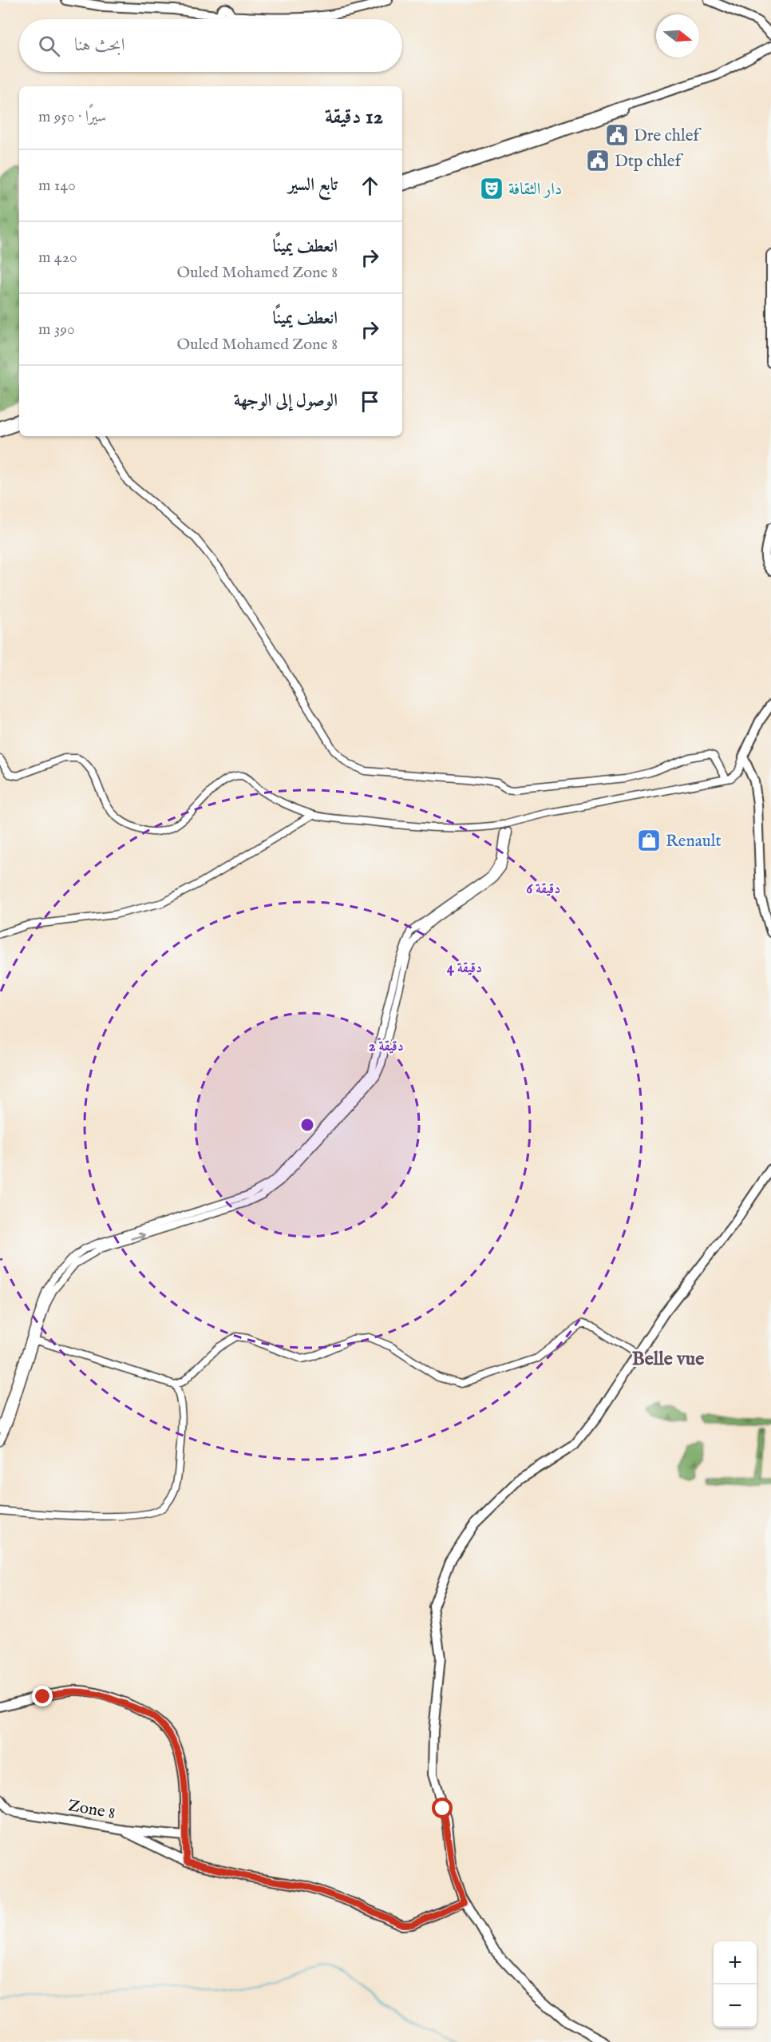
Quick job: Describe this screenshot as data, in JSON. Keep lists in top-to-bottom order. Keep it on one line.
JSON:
{"streets":{"main road":["Zone 8"]},"districts":["Belle vue"],"places":{"public building":["Dre chlef","Dtp chlef"],"theatre":["دار الثقافة"],"shop":["Renault"]},"north":"right","page":{"search":"ابحث هنا","heading":["12 دقيقة","سيرًا · 950 m"],"list":[["تابع السير","140 m"],["انعطف يمينًا","Ouled Mohamed Zone 8","420 m"],["انعطف يمينًا","Ouled Mohamed Zone 8","390 m"],"الوصول إلى الوجهة"],"map_buttons":["+","−"]},"rings":["6 دقيقة","4 دقيقة","2 دقيقة"]}
